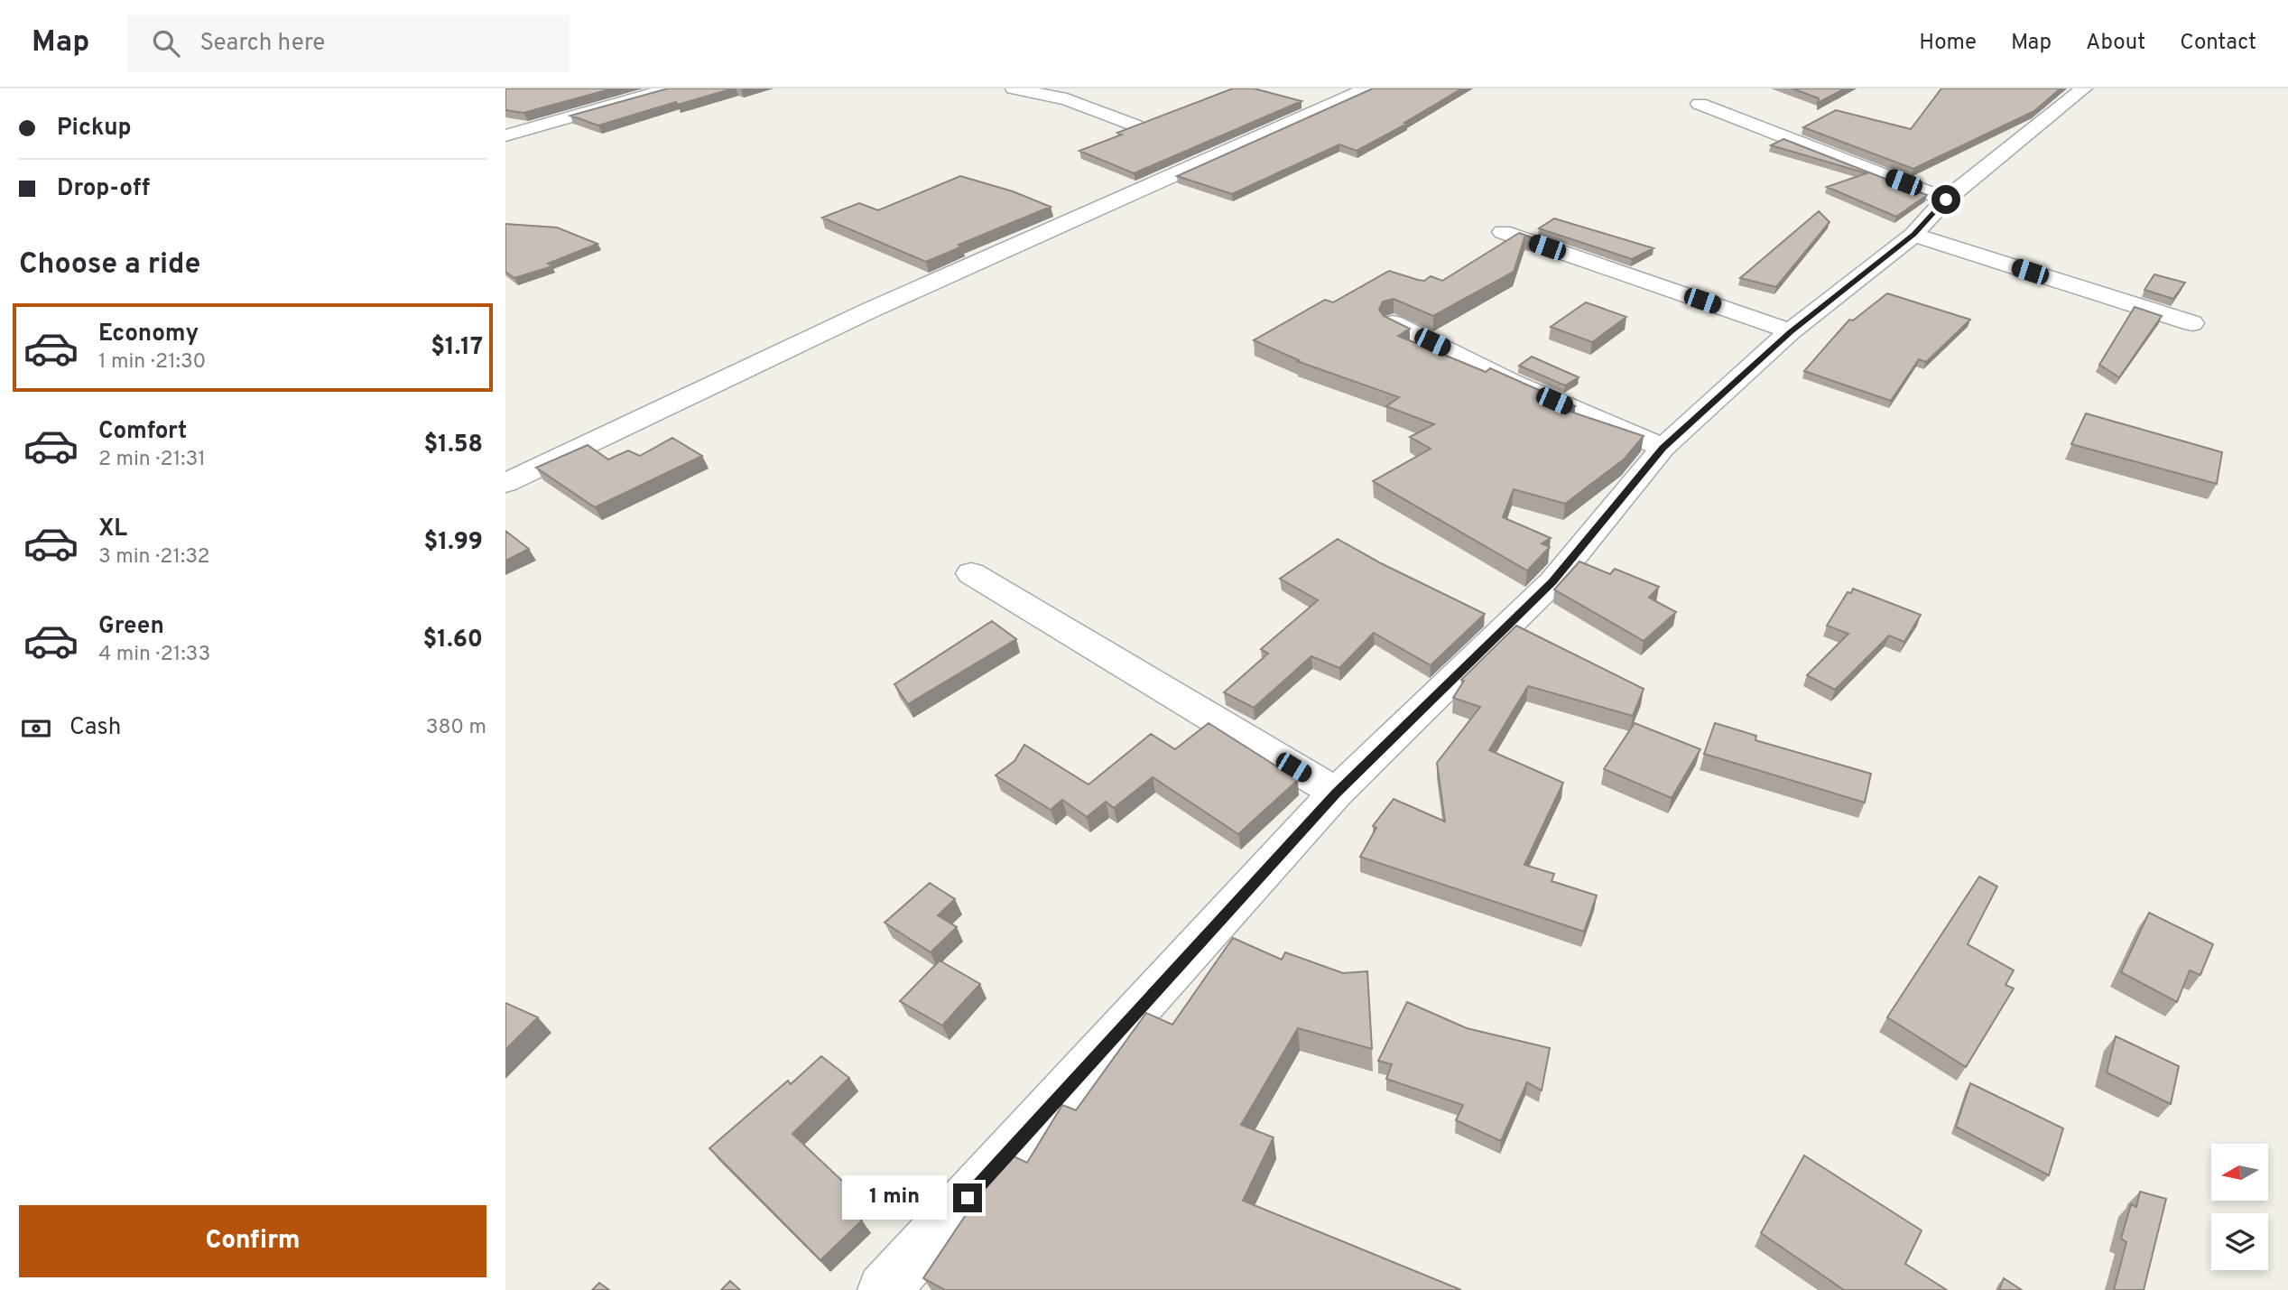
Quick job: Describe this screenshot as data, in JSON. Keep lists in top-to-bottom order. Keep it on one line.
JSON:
{"north":"left","page":{"header":"Map","search":"Search here","nav":["Home","Map","About","Contact"],"banner":["Pickup","Drop-off"],"heading":"Choose a ride","list":[{"name":"Economy","note":"1 min · 21:30","value":"$1.17"},{"name":"Comfort","note":"2 min · 21:31","value":"$1.58"},{"name":"XL","note":"3 min · 21:32","value":"$1.99"},{"name":"Green","note":"4 min · 21:33","value":"$1.60"}],"pay":["Cash","380 m"],"bubble":"1 min","buttons":"Confirm"}}
